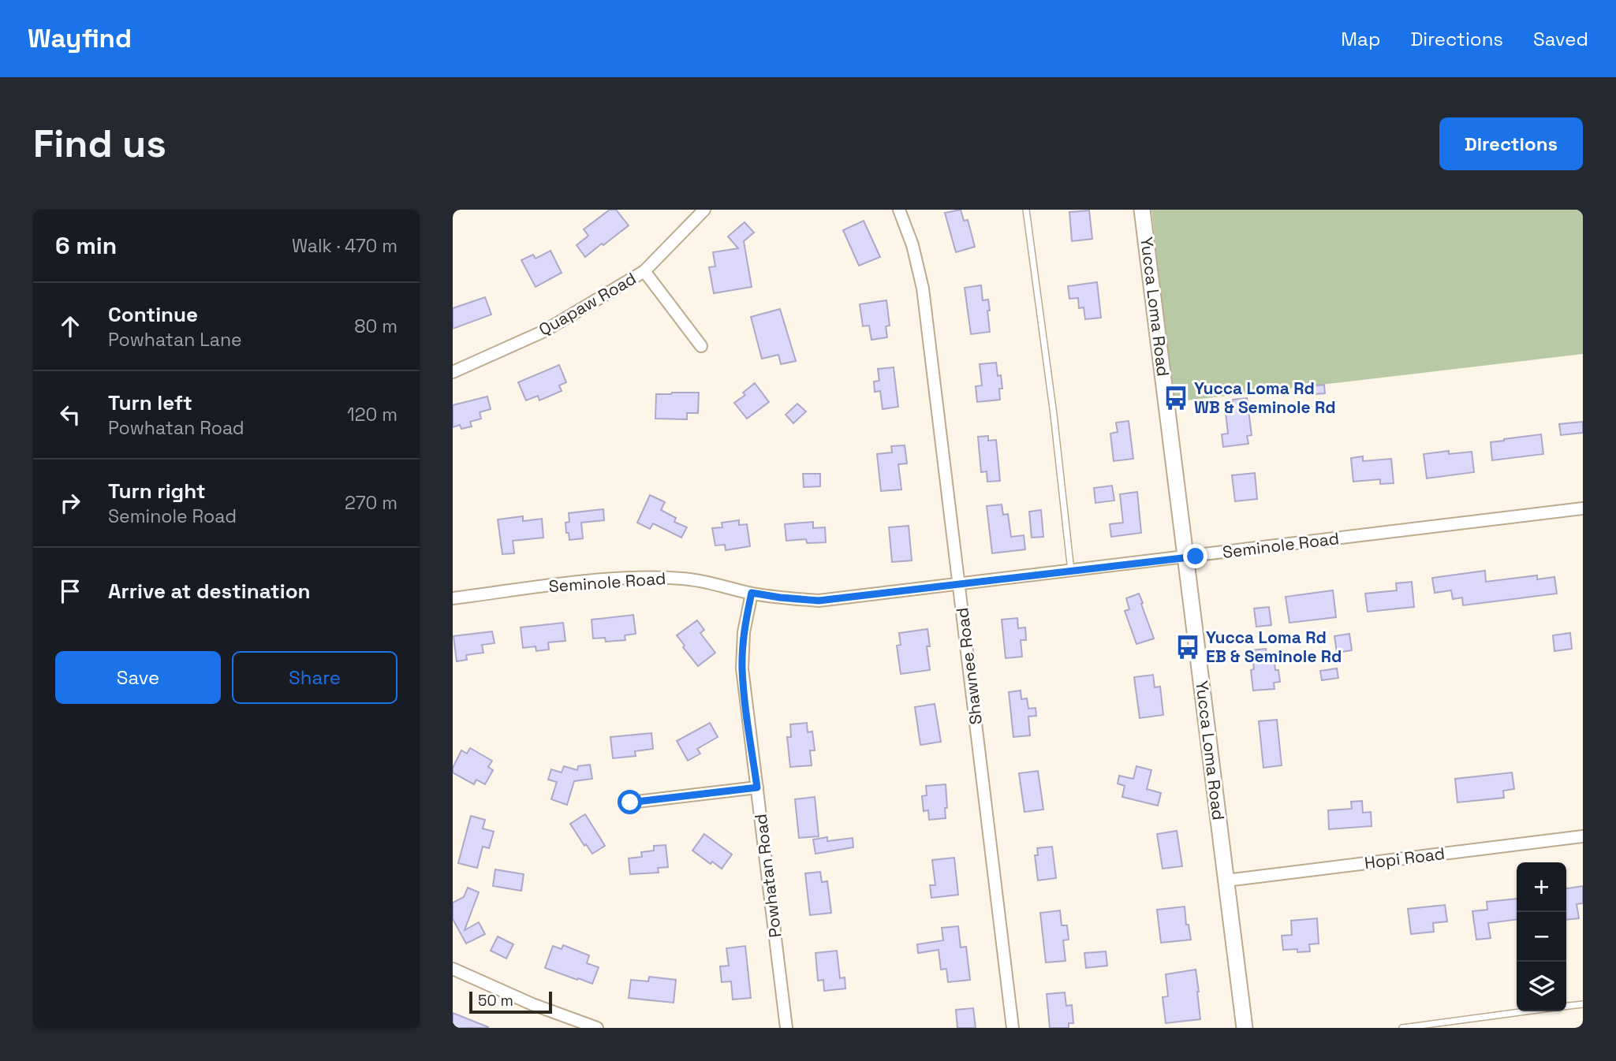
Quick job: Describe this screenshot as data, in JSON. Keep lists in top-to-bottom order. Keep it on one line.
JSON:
{"streets":{"main road":["Yucca Loma Road"],"street":["Quapaw Road","Seminole Road","Shawnee Road","Hopi Road","Powhatan Road"]},"crossings":[["Yucca Loma Road","Seminole Road"],["Yucca Loma Road","Hopi Road"],["Seminole Road","Shawnee Road"],["Seminole Road","Powhatan Road"]],"places":{"bus stop":["Yucca Loma Rd WB & Seminole Rd","Yucca Loma Rd EB & Seminole Rd"]},"scale_bar":"50 m","page":{"header":"Wayfind","nav":["Map","Directions","Saved"],"buttons":["Directions",["Save","Share"]],"title":"Find us","heading":["6 min","Walk · 470 m"],"list":[["Continue","Powhatan Lane","80 m"],["Turn left","Powhatan Road","120 m"],["Turn right","Seminole Road","270 m"],"Arrive at destination"],"map_buttons":["+","−"],"scale":"50 m"}}
